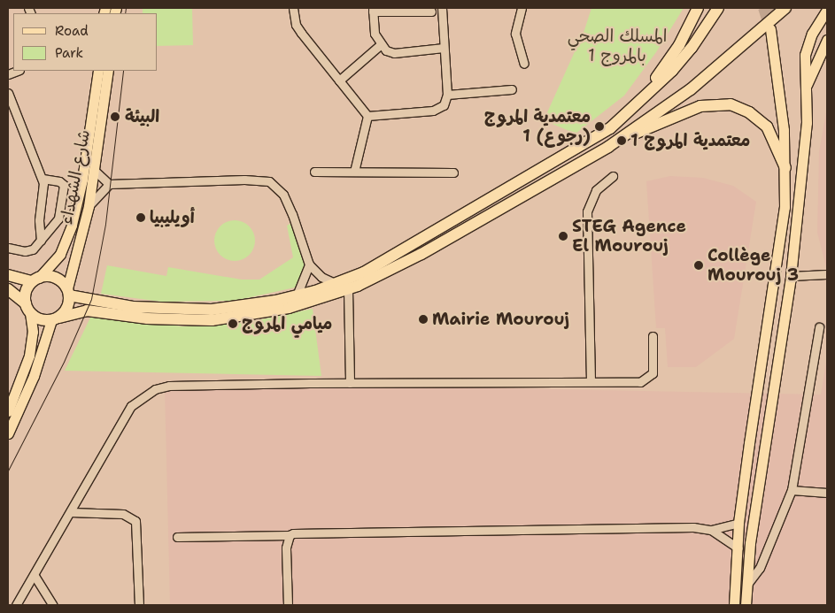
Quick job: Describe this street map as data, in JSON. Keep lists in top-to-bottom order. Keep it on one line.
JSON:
{"streets":{"main road":["شارع الشهداء"]},"parks":["المسلك الصحي بالمروج 1"],"places":["البيئة","معتمدية المروج 1 (رجوع)","معتمدية المروج 1","أويليبيا","STEG Agence El Mourouj","Collège Mourouj 3","Mairie Mourouj","ميامي المروج"],"legend":["Road","Park"]}
